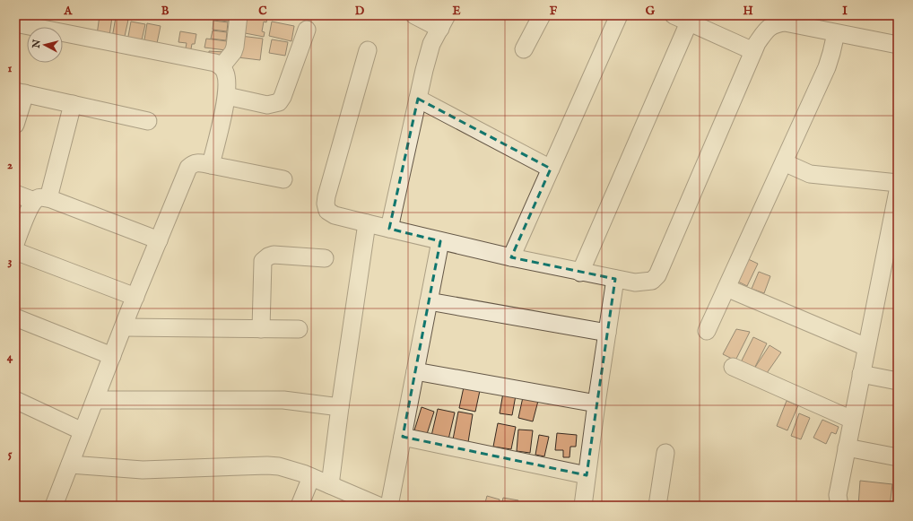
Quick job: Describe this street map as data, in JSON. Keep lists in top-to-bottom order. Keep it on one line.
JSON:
{"north":"left","grid":{"columns":["A","B","C","D","E","F","G","H","I"],"rows":["1","2","3","4","5"]}}
